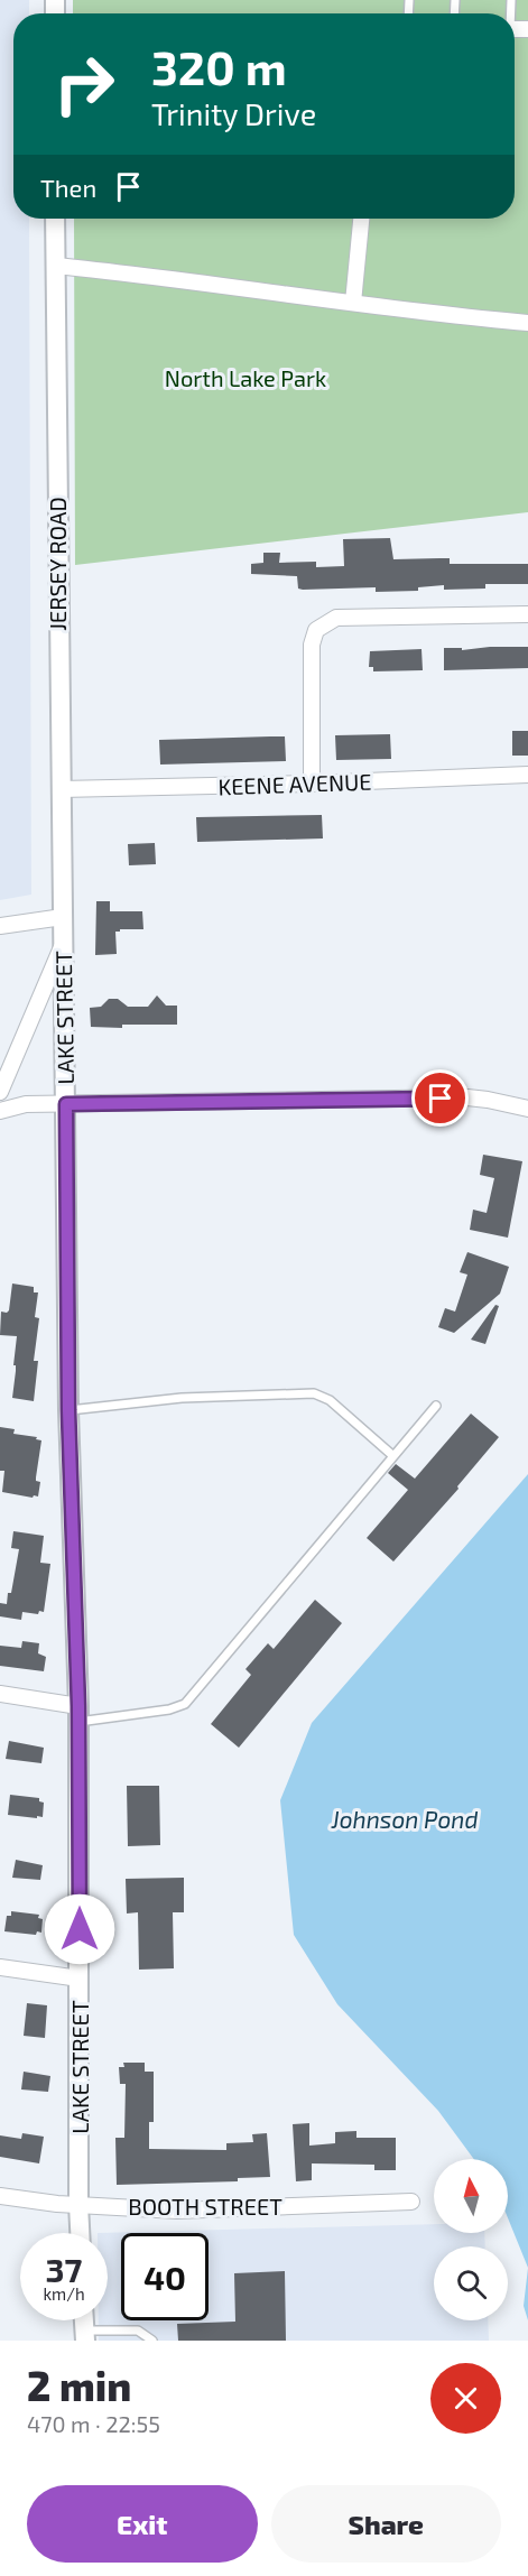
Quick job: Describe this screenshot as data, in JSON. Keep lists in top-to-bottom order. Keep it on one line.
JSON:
{"streets":{"street":["JERSEY ROAD","KEENE AVENUE","LAKE STREET","BOOTH STREET"]},"crossings":[["JERSEY ROAD","KEENE AVENUE"],["JERSEY ROAD","LAKE STREET"],["LAKE STREET","BOOTH STREET"]],"water":["Johnson Pond"],"parks":["North Lake Park"],"north":"top","page":{"turn":["320 m","Trinity Drive"],"then":"Then","speed":"37 km/h","limit":"40","heading":["2 min","470 m · 22:55"],"buttons":["Exit","Share"]}}
